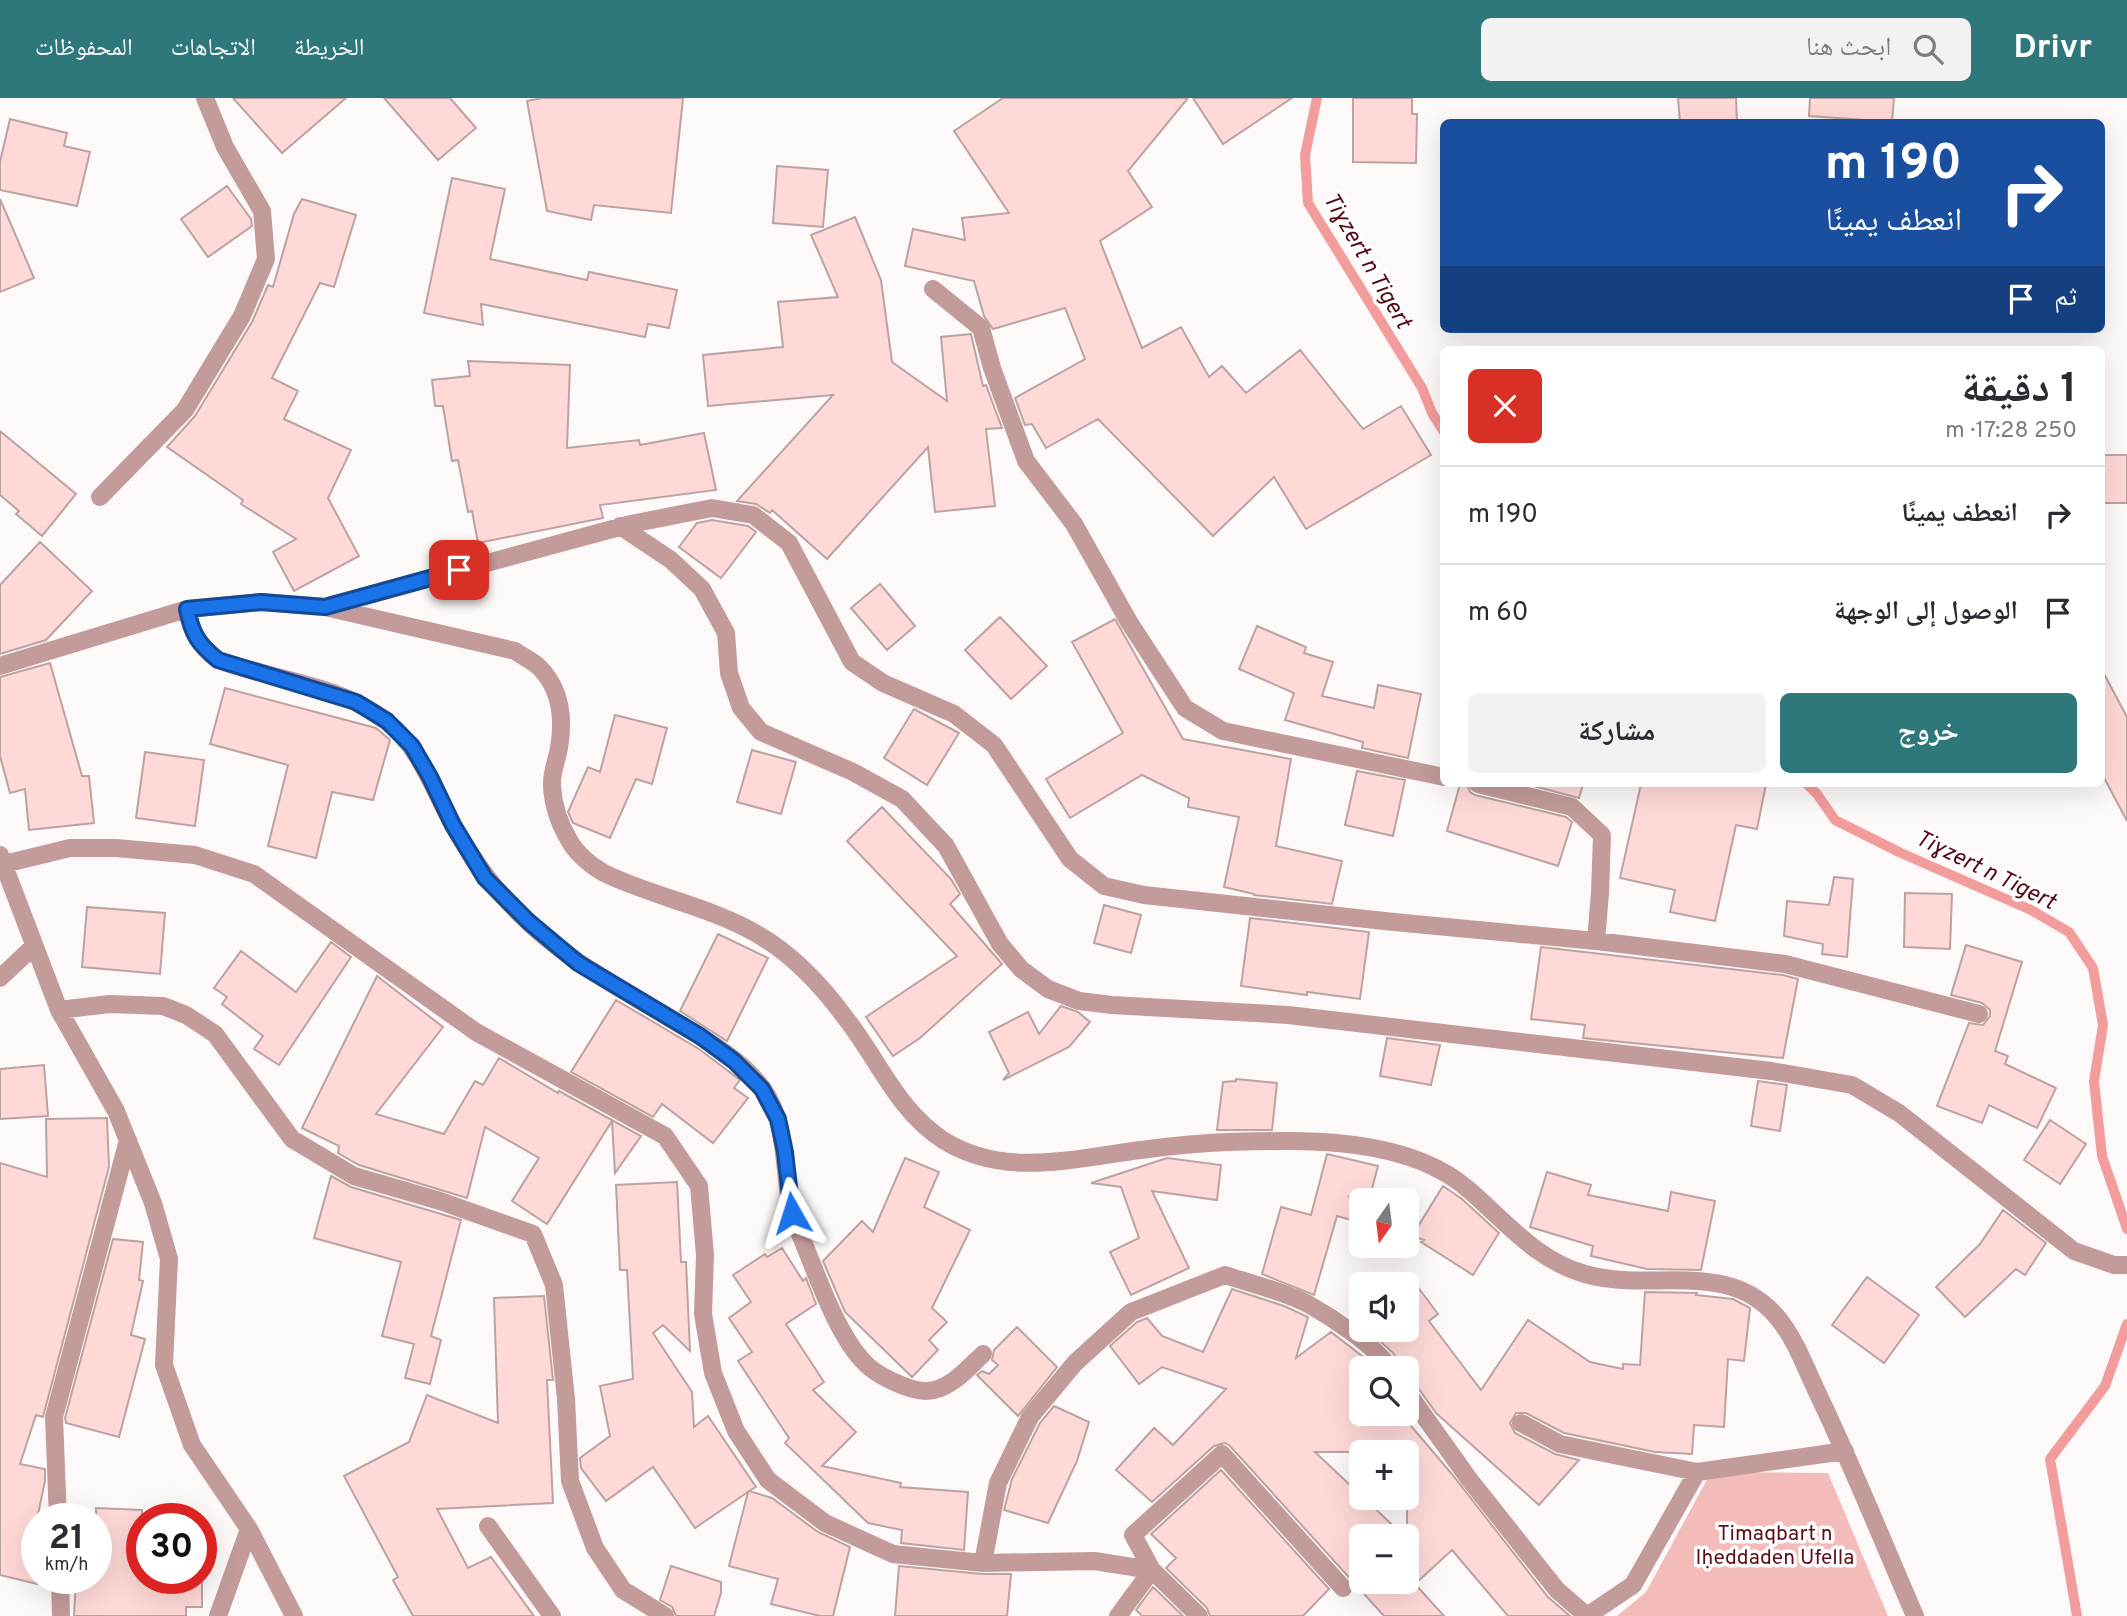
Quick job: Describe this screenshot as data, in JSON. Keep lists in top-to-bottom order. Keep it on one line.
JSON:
{"water":["Tiɣzert n Tigert"],"parks":["Timaqbart n Iḥeddaden Ufella"],"north":"bottom","page":{"header":"Drivr","search":"ابحث هنا","nav":["الخريطة","الاتجاهات","المحفوظات"],"turn":["190 m","انعطف يمينًا"],"then":"ثم","heading":["1 دقيقة","250 m · 17:28"],"list":[{"name":"انعطف يمينًا","value":"190 m"},{"name":"الوصول إلى الوجهة","value":"60 m"}],"buttons":["خروج","مشاركة"],"map_buttons":["+","−"],"speed":"21 km/h","limit":"30"}}
